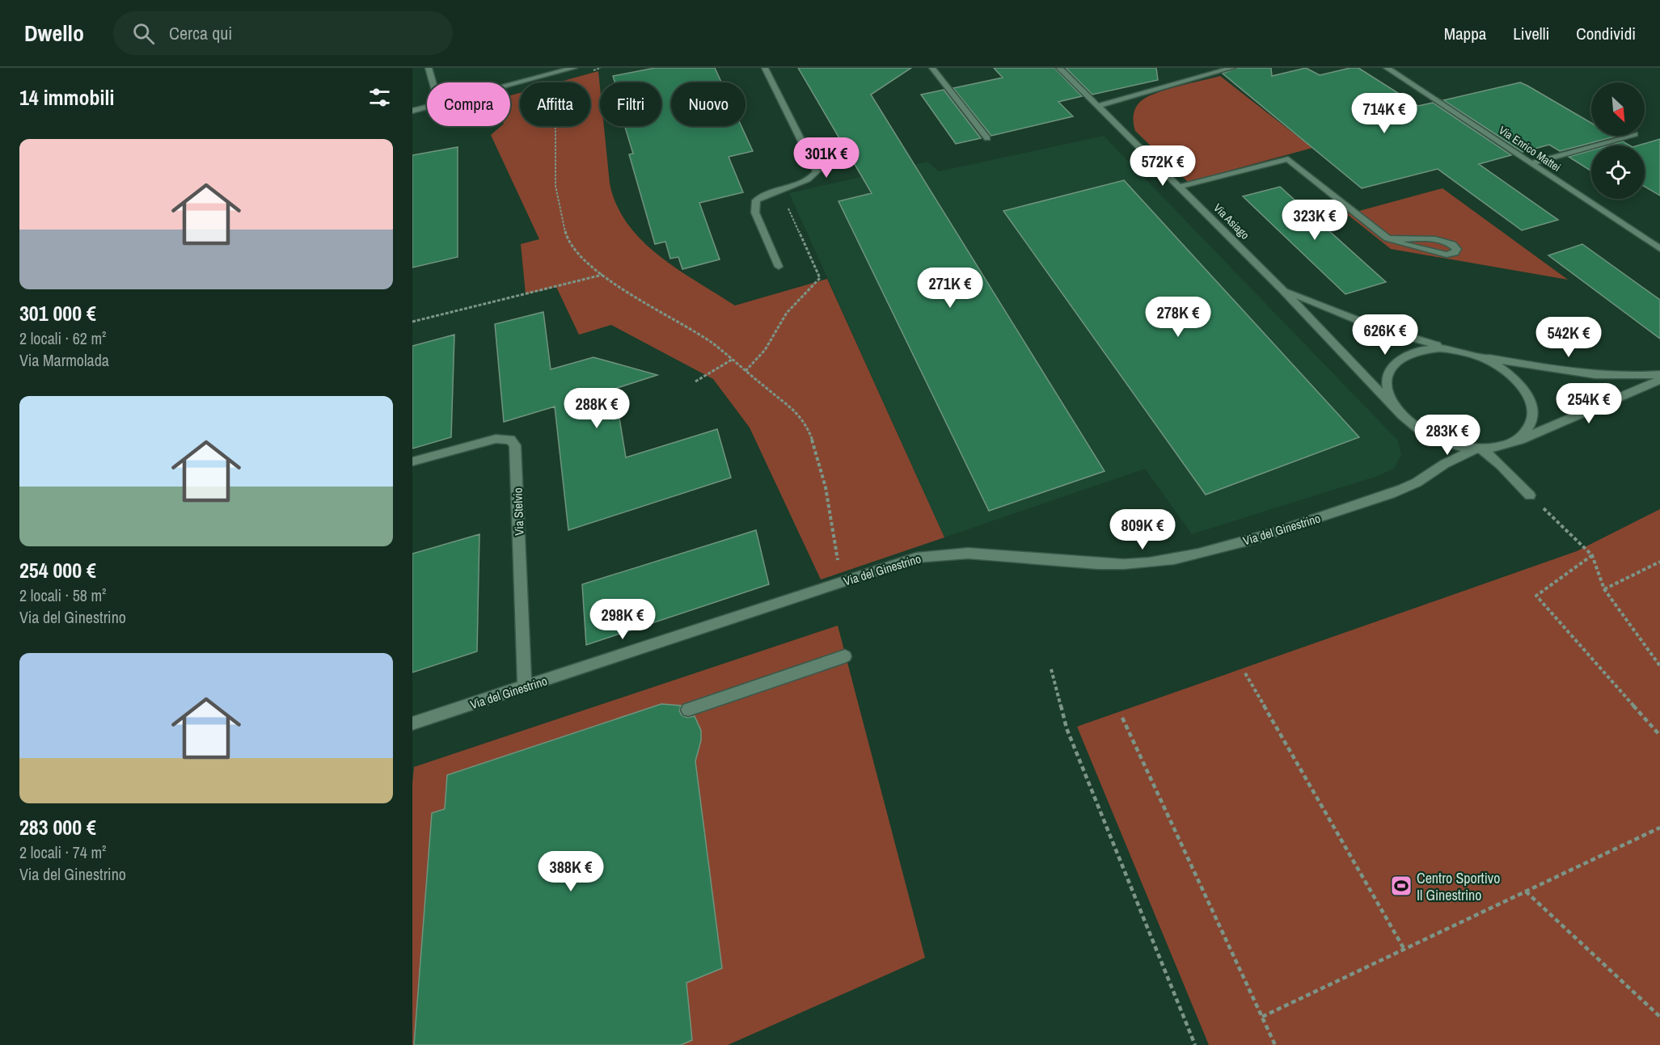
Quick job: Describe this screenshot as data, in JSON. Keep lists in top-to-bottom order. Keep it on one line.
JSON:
{"streets":{"street":["Via Enrico Mattei","Via Asiago","Via Stelvio","Via del Ginestrino"]},"crossings":[["Via Asiago","Via del Ginestrino"],["Via Stelvio","Via del Ginestrino"]],"places":{"sports":["Centro Sportivo Il Ginestrino"]},"north":"bottom right","page":{"header":"Dwello","search":"Cerca qui","nav":["Mappa","Livelli","Condividi"],"heading":"14 immobili","chip":["Compra","Affitta","Filtri","Nuovo"],"price":["714K €","301K €","572K €","323K €","271K €","278K €","626K €","542K €","254K €","288K €","283K €","809K €","298K €","388K €"],"list":[{"name":"301 000 €","note":"2 locali · 62 m² · Via Marmolada"},{"name":"254 000 €","note":"2 locali · 58 m² · Via del Ginestrino"},{"name":"283 000 €","note":"2 locali · 74 m² · Via del Ginestrino"}]}}
